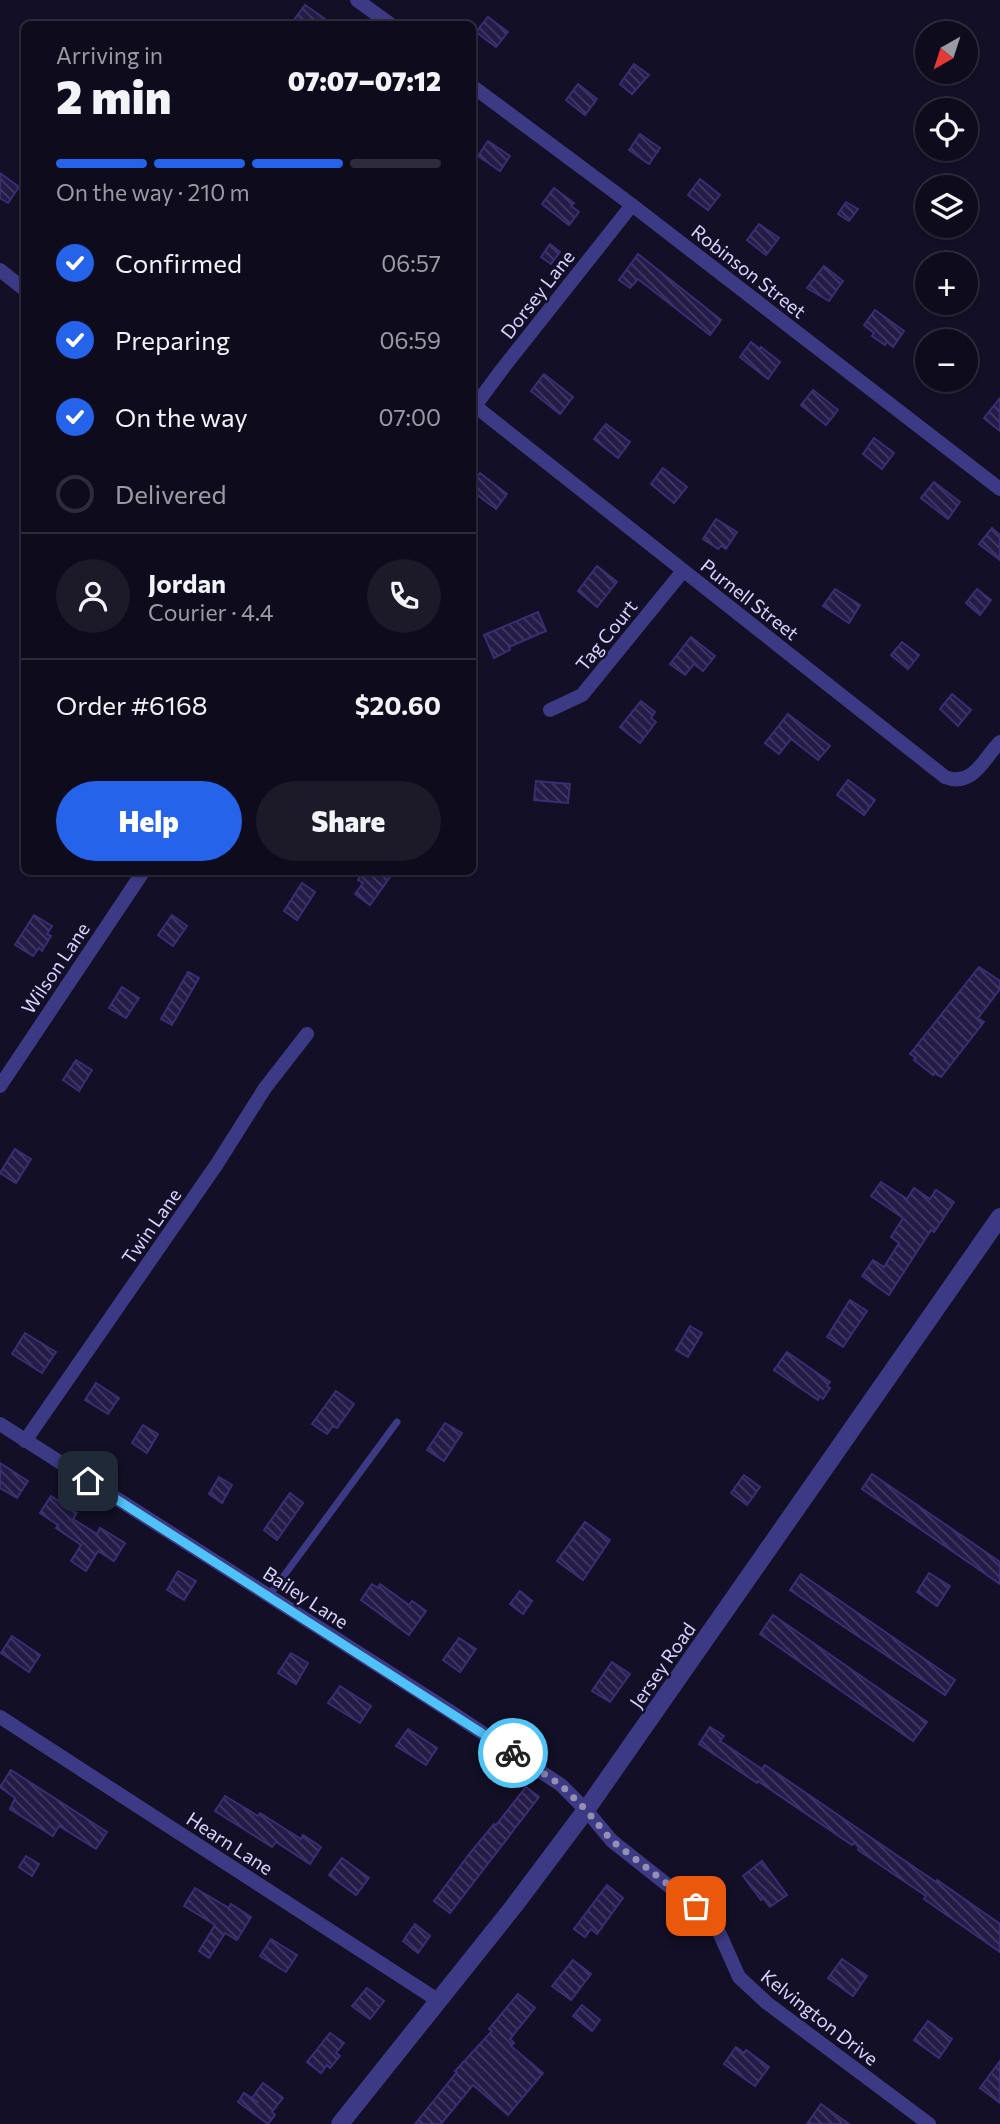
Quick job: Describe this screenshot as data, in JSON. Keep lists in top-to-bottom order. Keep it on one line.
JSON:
{"streets":{"street":["Robinson Street","Dorsey Lane","Purnell Street","Tag Court","Wilson Lane","Twin Lane","Bailey Lane","Jersey Road","Hearn Lane","Kelvington Drive"]},"crossings":[["Robinson Street","Dorsey Lane"],["Purnell Street","Tag Court"],["Twin Lane","Bailey Lane"],["Bailey Lane","Jersey Road"],["Bailey Lane","Kelvington Drive"],["Jersey Road","Hearn Lane"],["Jersey Road","Kelvington Drive"]],"north":"bottom left","page":{"map_buttons":["+","−"],"heading":["2 min","Arriving in","07:07–07:12"],"panel":["Jordan","Courier · 4.4","Order #6168","$20.60"],"bar":"On the way · 210 m","list":[["Confirmed","06:57"],["Preparing","06:59"],["On the way","07:00"],"Delivered"],"buttons":["Help","Share"]}}
